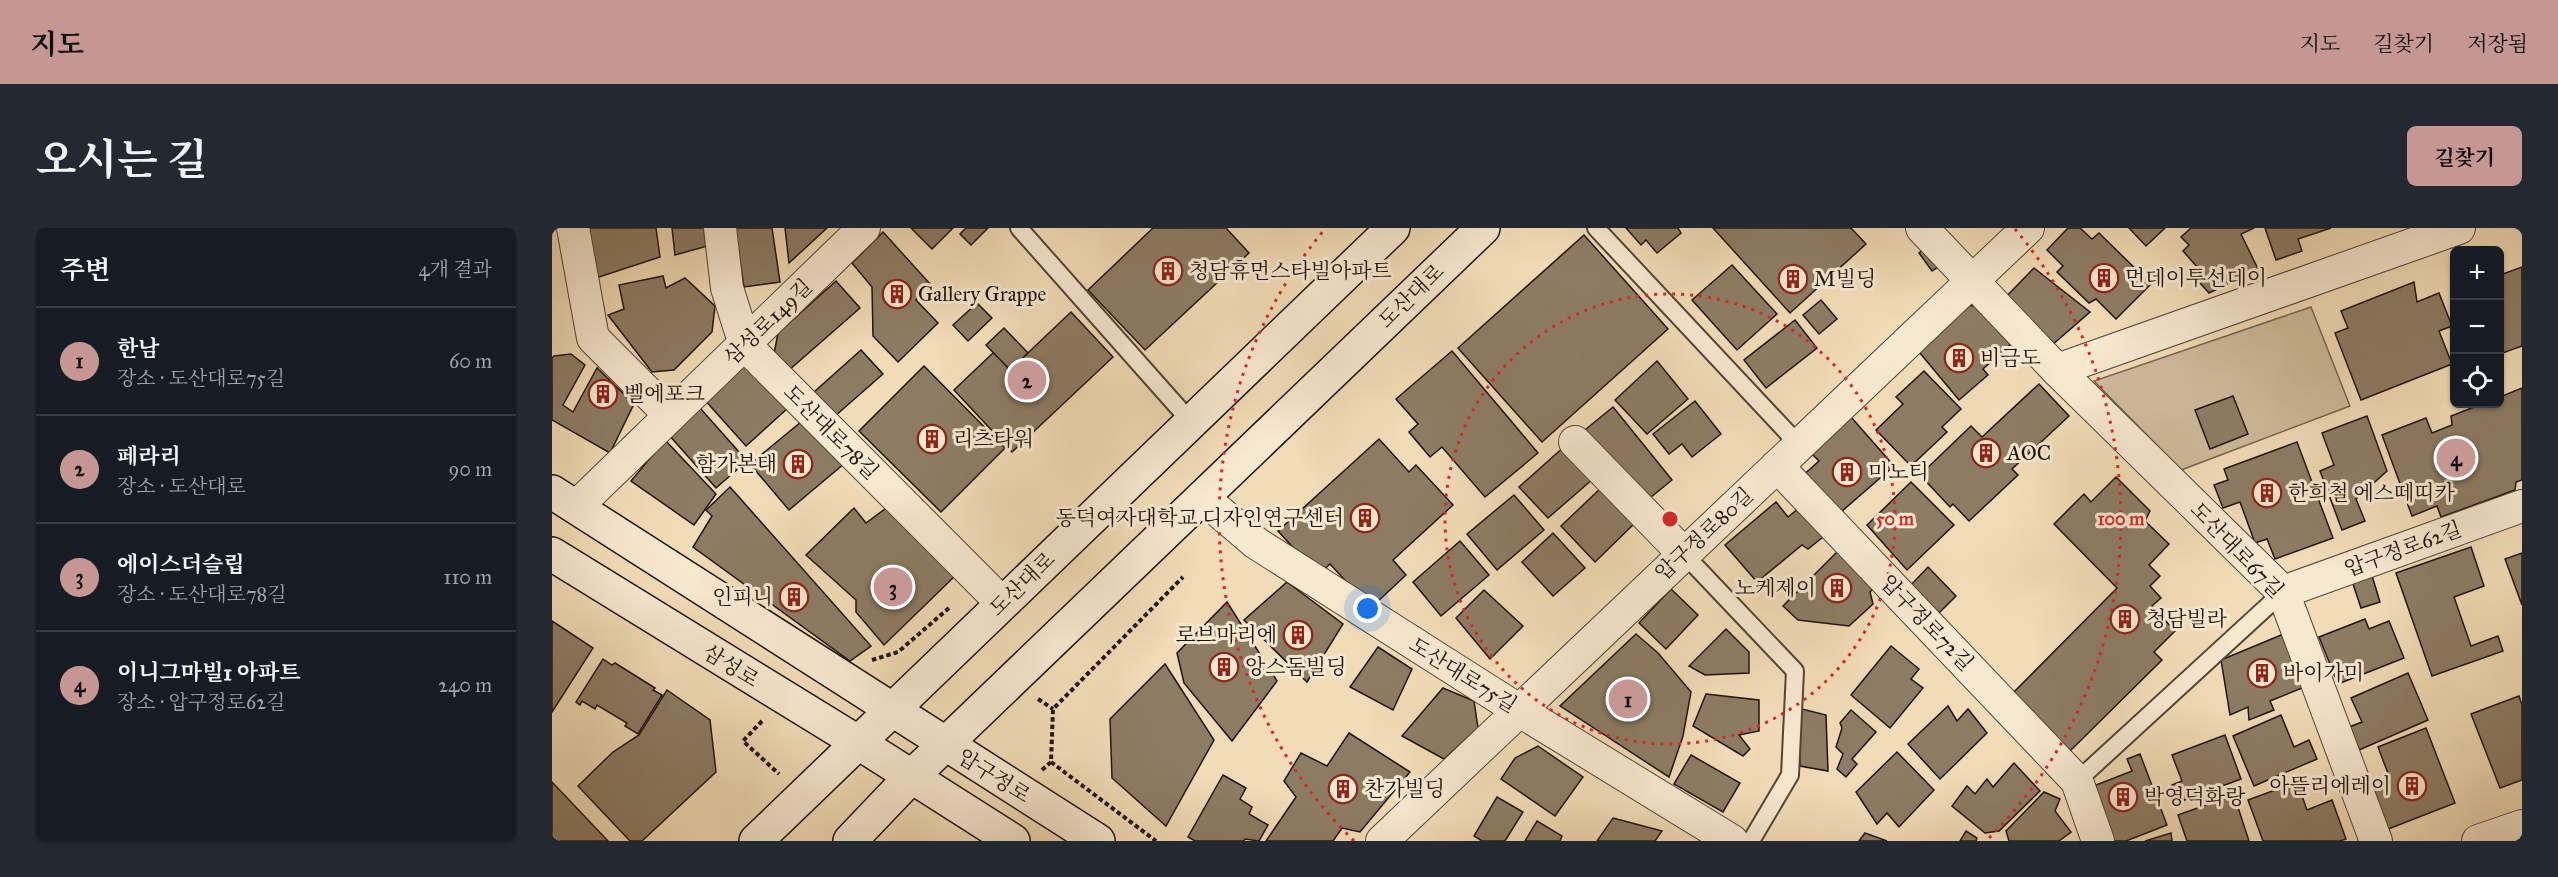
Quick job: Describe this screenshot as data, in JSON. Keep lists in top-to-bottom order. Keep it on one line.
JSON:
{"streets":{"main road":["도산대로","삼성로","압구정로"],"street":["삼성로149길","도산대로78길","압구정로80길","압구정로62길","도산대로67길","압구정로72길","도산대로75길"]},"crossings":[["도산대로","도산대로78길"],["도산대로","삼성로"],["도산대로","도산대로75길"],["도산대로","압구정로"],["삼성로149길","도산대로78길"],["압구정로80길","도산대로67길"],["압구정로80길","압구정로72길"],["압구정로80길","도산대로75길"],["압구정로62길","도산대로67길"]],"places":{"building":["청담휴먼스타빌아파트","먼데이투선데이","M빌딩","Gallery Grappe","비금도","벨에포크","리츠타워","AOC","함가본태","미노티","한희철 에스떼띠카","동덕여자대학교 디자인연구센터","노케제이","인피니","청담빌라","로브마리에","앙스돔빌딩","바이가미","아뜰리에레이","찬가빌딩","박영덕화랑"]},"page":{"header":"지도","nav":["지도","길찾기","저장됨"],"title":"오시는 길","buttons":"길찾기","heading":["주변","4개 결과"],"map_buttons":["+","−"],"list":[{"mark":"1","name":"한남","note":"장소 · 도산대로75길","value":"60 m"},{"mark":"2","name":"페라리","note":"장소 · 도산대로","value":"90 m"},{"mark":"3","name":"에이스더슬립","note":"장소 · 도산대로78길","value":"110 m"},{"mark":"4","name":"이니그마빌1 아파트","note":"장소 · 압구정로62길","value":"240 m"}],"pins":["2","4","3","1"]},"rings":["50 m","100 m"]}
